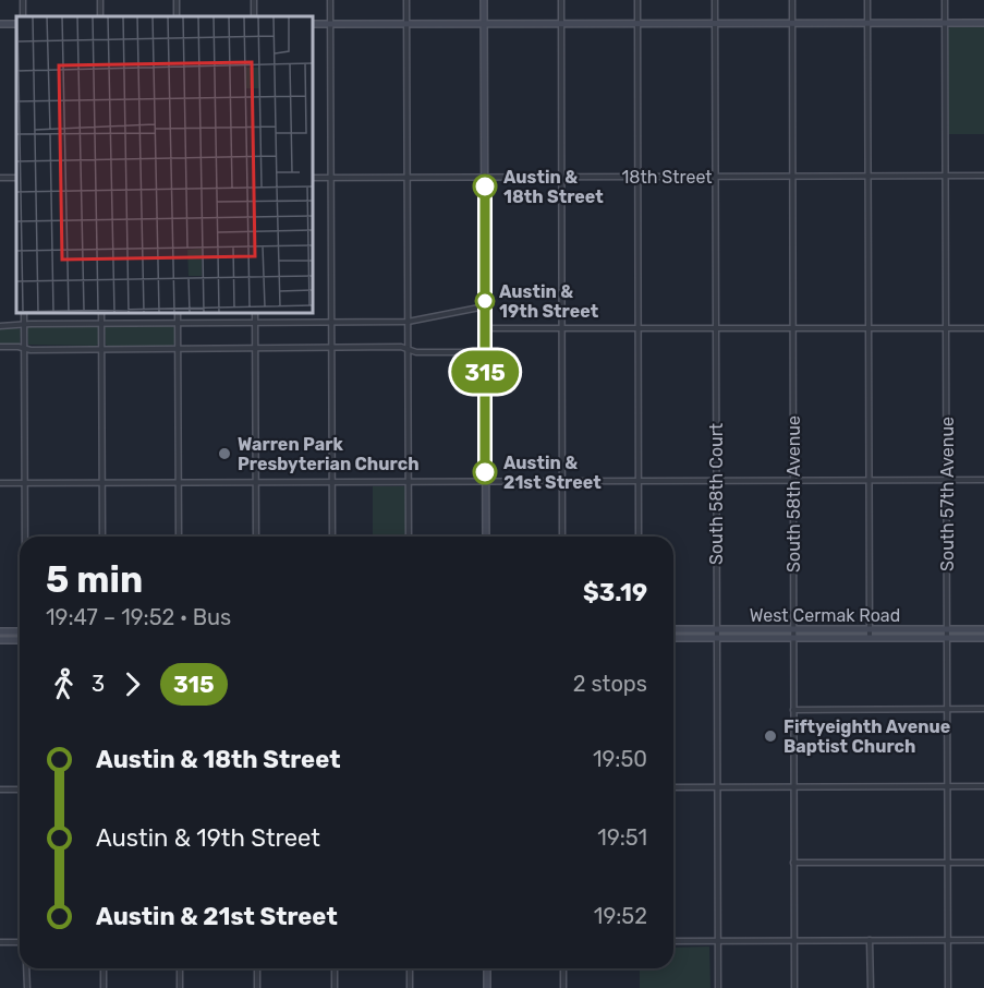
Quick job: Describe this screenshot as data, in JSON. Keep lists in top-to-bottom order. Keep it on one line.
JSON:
{"streets":{"street":["18th Street","South 58th Court","South 58th Avenue","South 57th Avenue","West Cermak Road"]},"crossings":[["18th Street","South 58th Court"],["18th Street","South 58th Avenue"],["18th Street","South 57th Avenue"],["South 58th Court","West Cermak Road"],["South 58th Avenue","West Cermak Road"],["South 57th Avenue","West Cermak Road"]],"places":["Austin & 18th Street","Austin & 19th Street","Warren Park Presbyterian Church","Austin & 21st Street","Fiftyeighth Avenue Baptist Church"],"lines":["bus line 315"],"page":{"on_map":"315","heading":["5 min","19:47 – 19:52 · Bus","$3.19"],"legs":["3","315","2 stops"],"list":[{"name":"Austin & 18th Street","value":"19:50"},{"name":"Austin & 19th Street","value":"19:51"},{"name":"Austin & 21st Street","value":"19:52"}]}}
